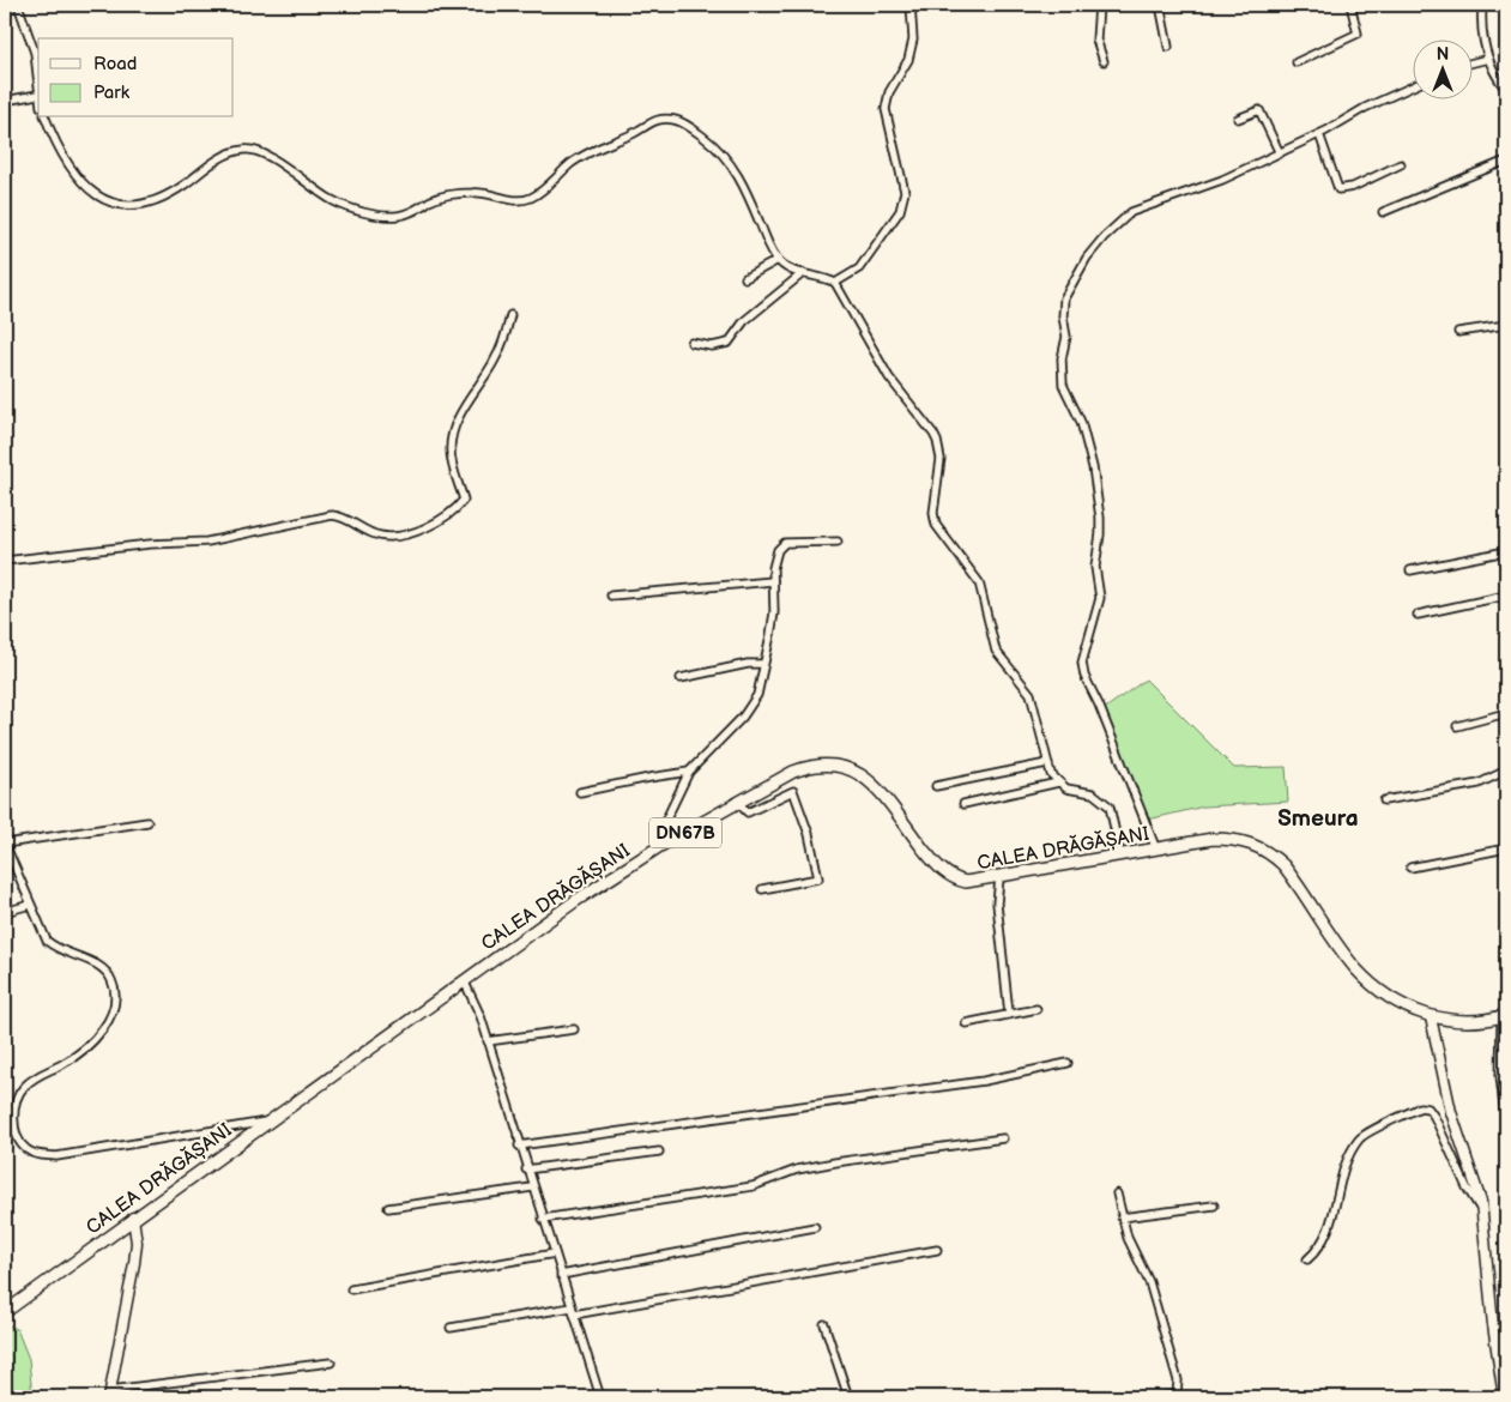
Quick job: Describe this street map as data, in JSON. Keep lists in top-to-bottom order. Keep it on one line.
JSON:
{"streets":{"main road":["DN67B","CALEA DRĂGĂȘANI"]},"crossings":[["DN67B","CALEA DRĂGĂȘANI"]],"districts":["Smeura"],"legend":["Road","Park"],"north":"top"}
